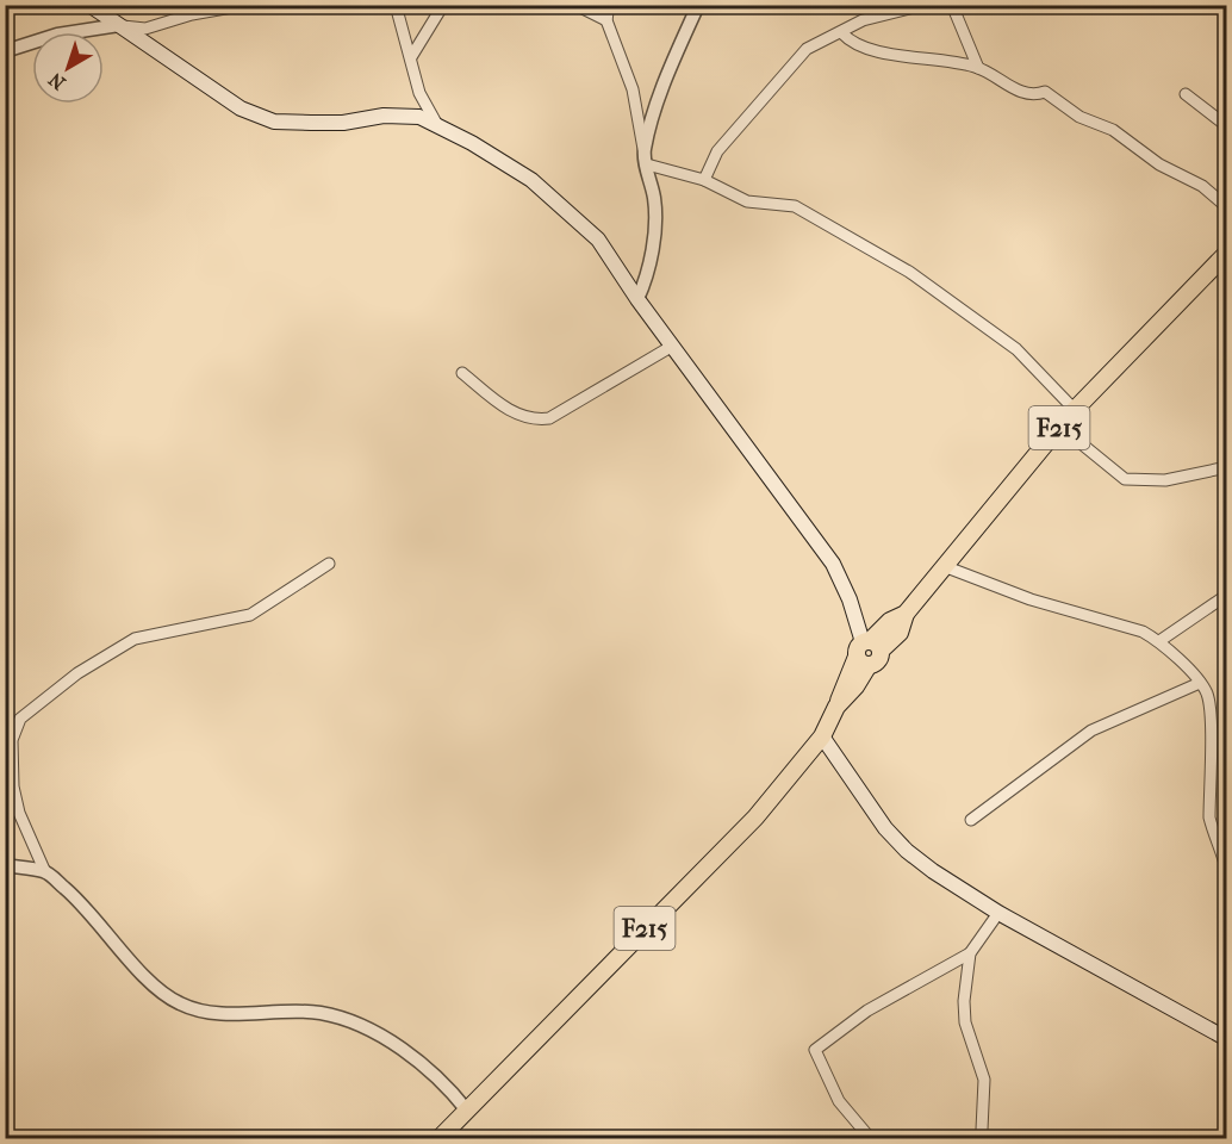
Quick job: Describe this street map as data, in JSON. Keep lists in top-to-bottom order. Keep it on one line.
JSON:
{"streets":{"main road":["F215"]},"north":"bottom left"}
